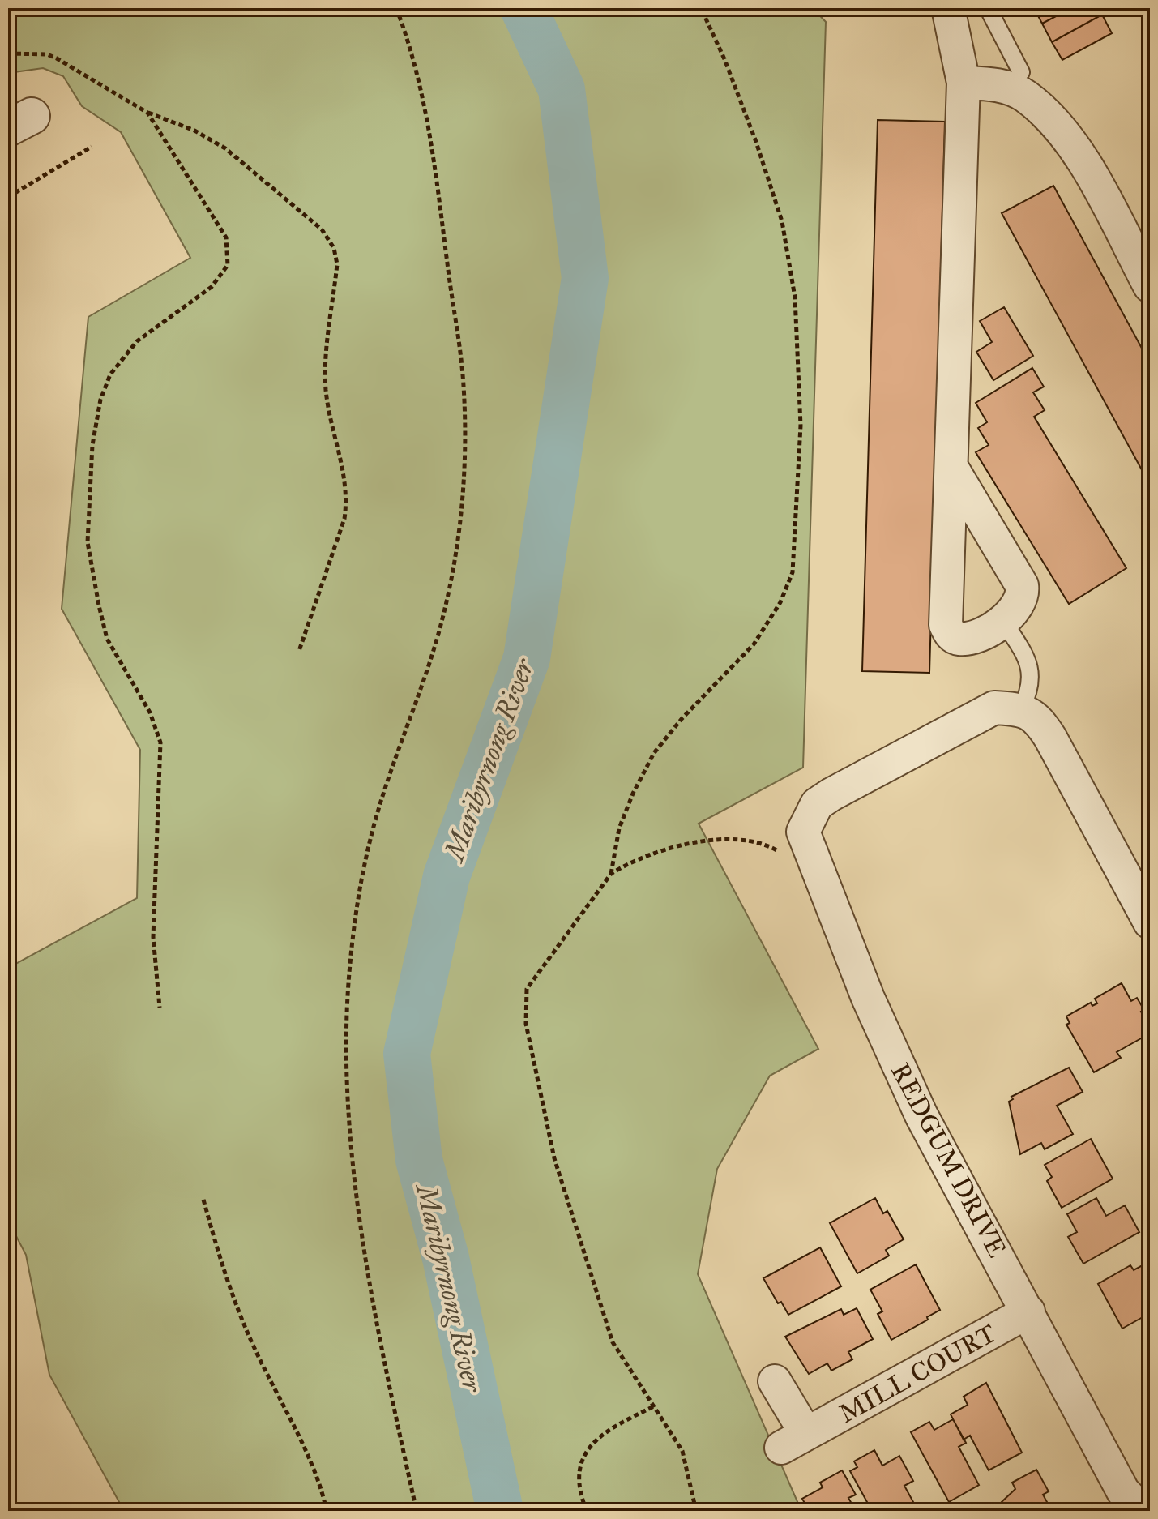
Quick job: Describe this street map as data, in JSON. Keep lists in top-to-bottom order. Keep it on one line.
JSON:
{"streets":{"street":["REDGUM DRIVE","MILL COURT"]},"crossings":[["REDGUM DRIVE","MILL COURT"]],"water":["Maribyrnong River"]}
